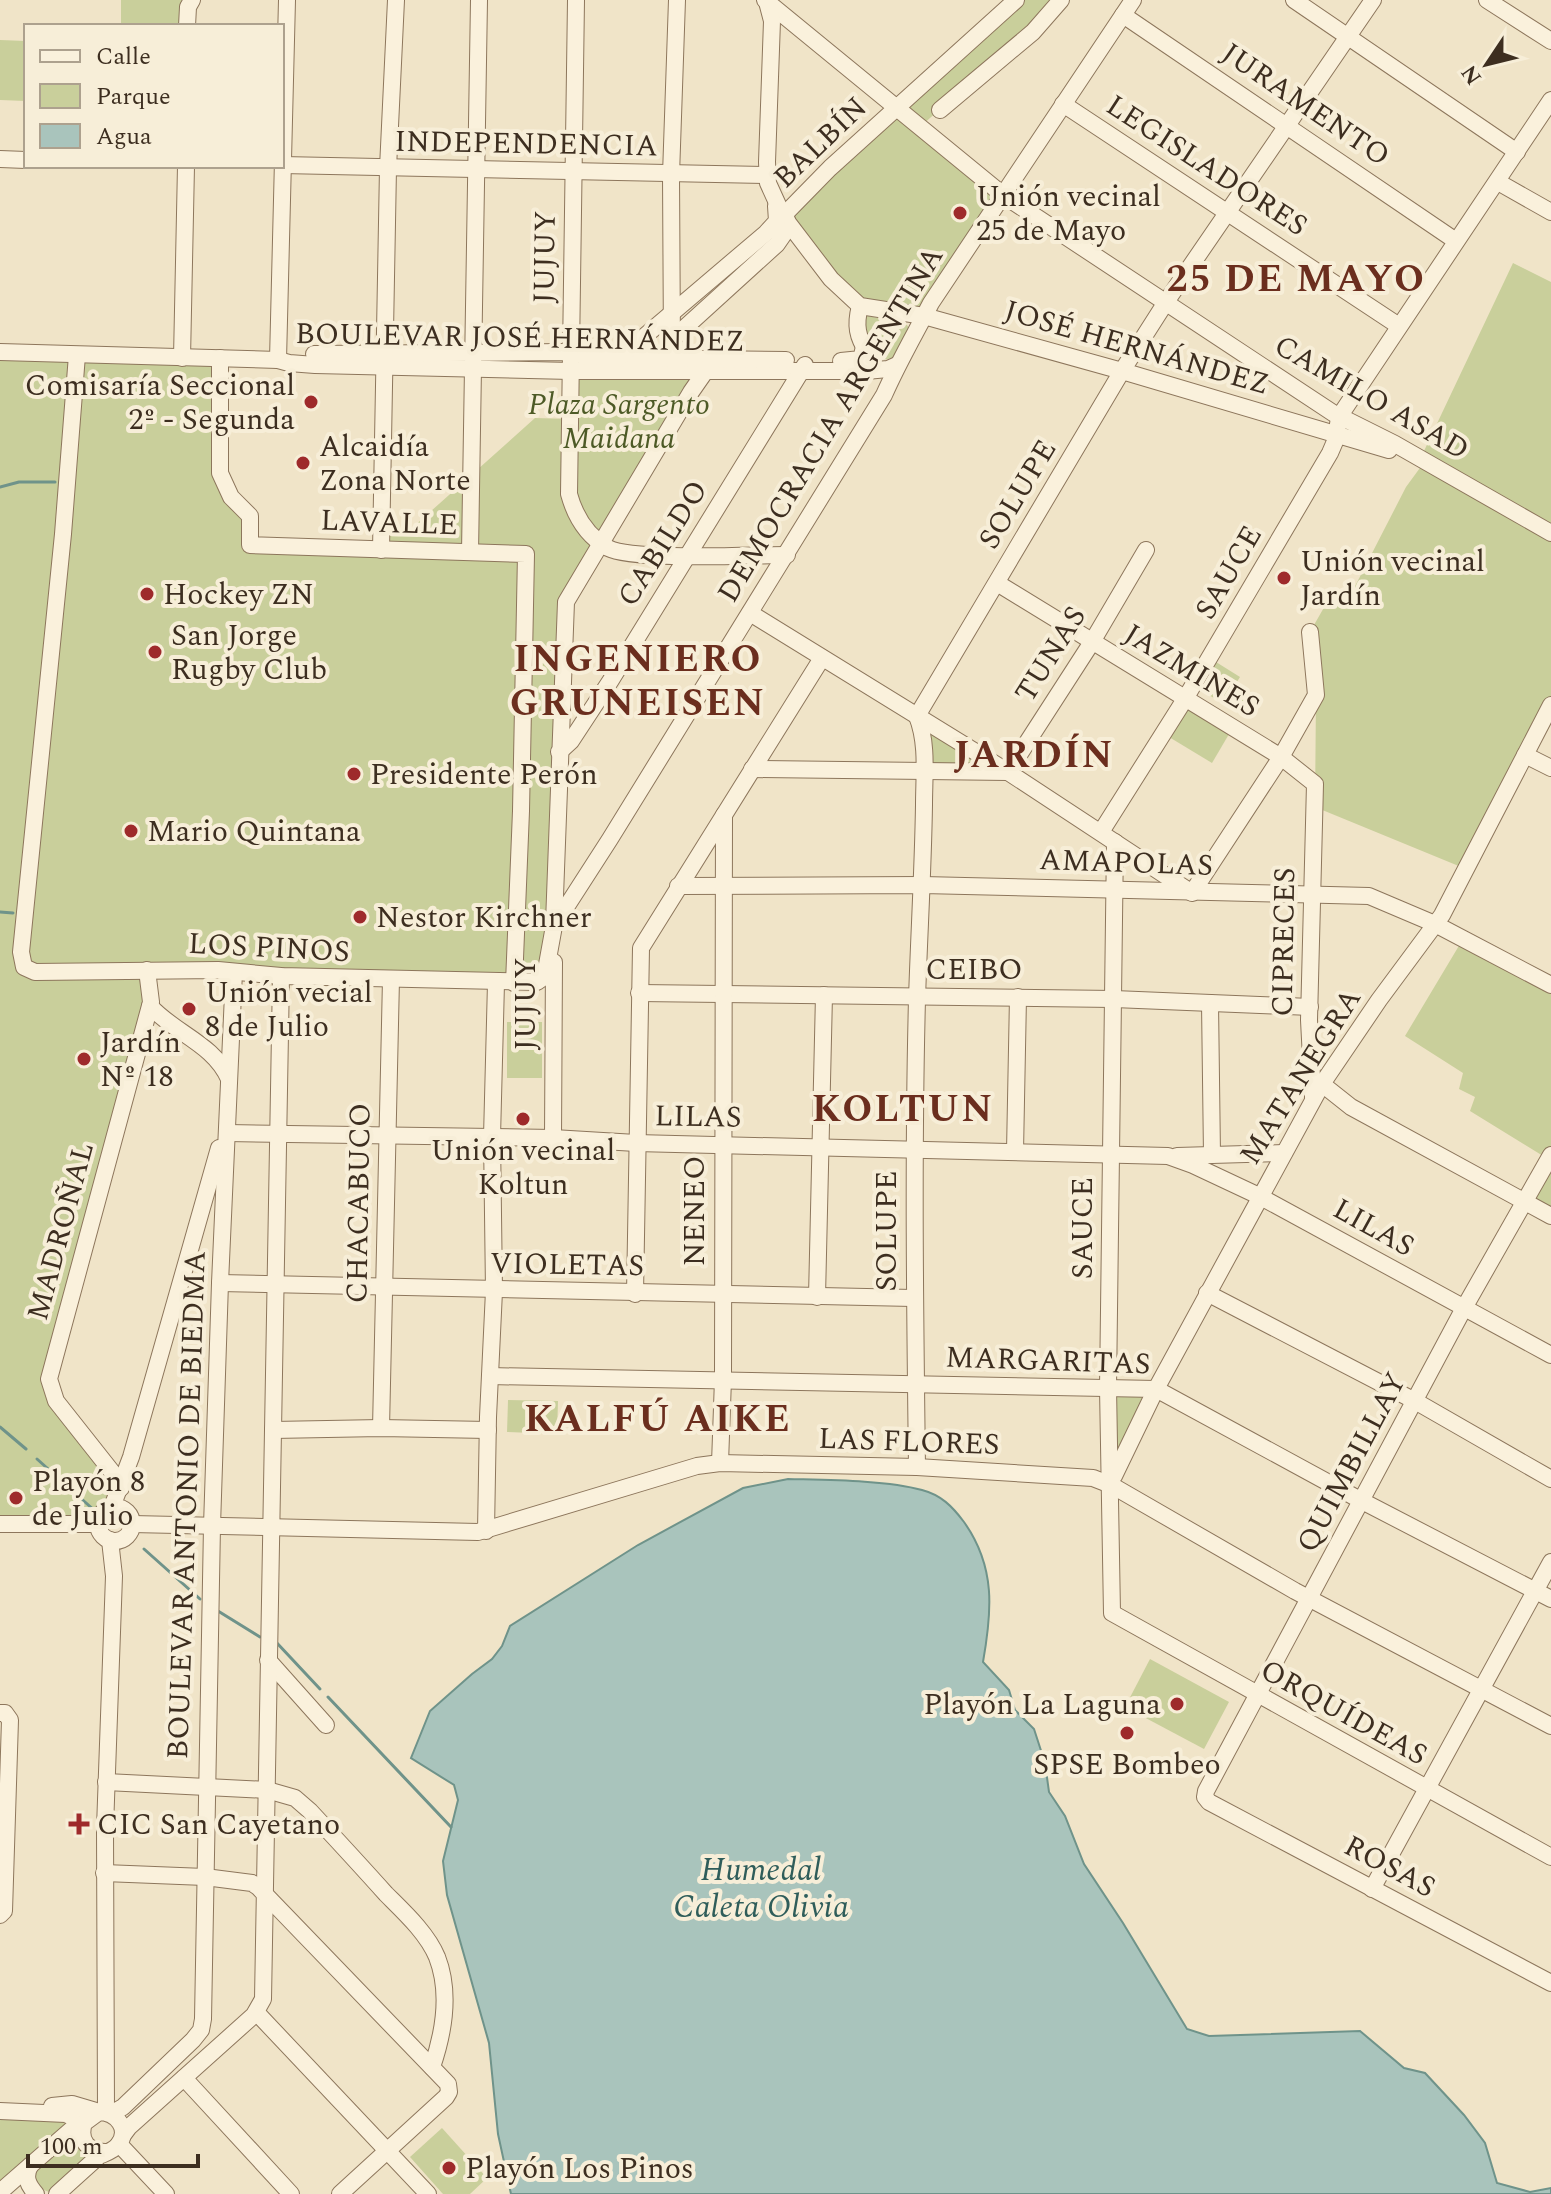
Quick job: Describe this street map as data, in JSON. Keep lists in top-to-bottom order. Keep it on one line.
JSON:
{"streets":{"street":["JURAMENTO","BALBÍN","INDEPENDENCIA","LEGISLADORES","JUJUY","BOULEVAR JOSÉ HERNÁNDEZ","JOSÉ HERNÁNDEZ","CAMILO ASAD","DEMOCRACIA ARGENTINA","SOLUPE","LAVALLE","CABILDO","SAUCE","TUNAS","JAZMINES","AMAPOLAS","CIPRECES","LOS PINOS","CEIBO","MATANEGRA","LILAS","CHACABUCO","NENEO","MADROÑAL","VIOLETAS","MARGARITAS","LAS FLORES","QUIMBILLAY","BOULEVAR ANTONIO DE BIEDMA","ORQUÍDEAS","ROSAS"]},"crossings":[["JURAMENTO","DEMOCRACIA ARGENTINA"],["JURAMENTO","SOLUPE"],["BALBÍN","CAMILO ASAD"],["INDEPENDENCIA","JUJUY"],["LEGISLADORES","DEMOCRACIA ARGENTINA"],["LEGISLADORES","SOLUPE"],["JUJUY","BOULEVAR JOSÉ HERNÁNDEZ"],["JUJUY","DEMOCRACIA ARGENTINA"],["JUJUY","CABILDO"],["JUJUY","LOS PINOS"],["JUJUY","LILAS"],["BOULEVAR JOSÉ HERNÁNDEZ","DEMOCRACIA ARGENTINA"],["BOULEVAR JOSÉ HERNÁNDEZ","CABILDO"],["JOSÉ HERNÁNDEZ","CAMILO ASAD"],["JOSÉ HERNÁNDEZ","DEMOCRACIA ARGENTINA"],["JOSÉ HERNÁNDEZ","SOLUPE"],["JOSÉ HERNÁNDEZ","SAUCE"],["CAMILO ASAD","DEMOCRACIA ARGENTINA"],["CAMILO ASAD","SOLUPE"],["CAMILO ASAD","SAUCE"],["DEMOCRACIA ARGENTINA","LOS PINOS"],["SOLUPE","JAZMINES"],["SOLUPE","AMAPOLAS"],["SOLUPE","CEIBO"],["SOLUPE","LILAS"],["SOLUPE","VIOLETAS"],["SOLUPE","MARGARITAS"],["SOLUPE","LAS FLORES"],["LAVALLE","LOS PINOS"],["SAUCE","JAZMINES"],["SAUCE","AMAPOLAS"],["SAUCE","CEIBO"],["SAUCE","MATANEGRA"],["SAUCE","LILAS"],["SAUCE","MARGARITAS"],["SAUCE","LAS FLORES"],["SAUCE","ORQUÍDEAS"],["TUNAS","JAZMINES"],["JAZMINES","CIPRECES"],["AMAPOLAS","CIPRECES"],["AMAPOLAS","MATANEGRA"],["AMAPOLAS","NENEO"],["CIPRECES","CEIBO"],["CIPRECES","MATANEGRA"],["LOS PINOS","CHACABUCO"],["LOS PINOS","MADROÑAL"],["LOS PINOS","BOULEVAR ANTONIO DE BIEDMA"],["CEIBO","NENEO"],["MATANEGRA","LILAS"],["MATANEGRA","MARGARITAS"],["MATANEGRA","LAS FLORES"],["LILAS","CHACABUCO"],["LILAS","NENEO"],["LILAS","QUIMBILLAY"],["LILAS","BOULEVAR ANTONIO DE BIEDMA"],["CHACABUCO","VIOLETAS"],["NENEO","VIOLETAS"],["NENEO","MARGARITAS"],["NENEO","LAS FLORES"],["VIOLETAS","BOULEVAR ANTONIO DE BIEDMA"],["MARGARITAS","QUIMBILLAY"],["LAS FLORES","QUIMBILLAY"],["LAS FLORES","BOULEVAR ANTONIO DE BIEDMA"],["QUIMBILLAY","ORQUÍDEAS"],["QUIMBILLAY","ROSAS"]],"districts":["25 DE MAYO","INGENIERO GRUNEISEN","JARDÍN","KOLTUN","KALFÚ AIKE"],"water":["Humedal Caleta Olivia"],"parks":["Plaza Sargento Maidana"],"places":{"other":["Unión vecinal 25 de Mayo","Comisaría Seccional 2º - Segunda","Alcaidía Zona Norte","Unión vecinal Jardín","Hockey ZN","San Jorge Rugby Club","Presidente Perón","Mario Quintana","Nestor Kirchner","Unión vecial 8 de Julio","Jardín Nº 18","Unión vecinal Koltun","Playón 8 de Julio","Playón La Laguna","SPSE Bombeo","Playón Los Pinos"],"health":["CIC San Cayetano"]},"legend":["Calle","Parque","Agua"],"scale_bar":"100 m","north":"bottom left"}
